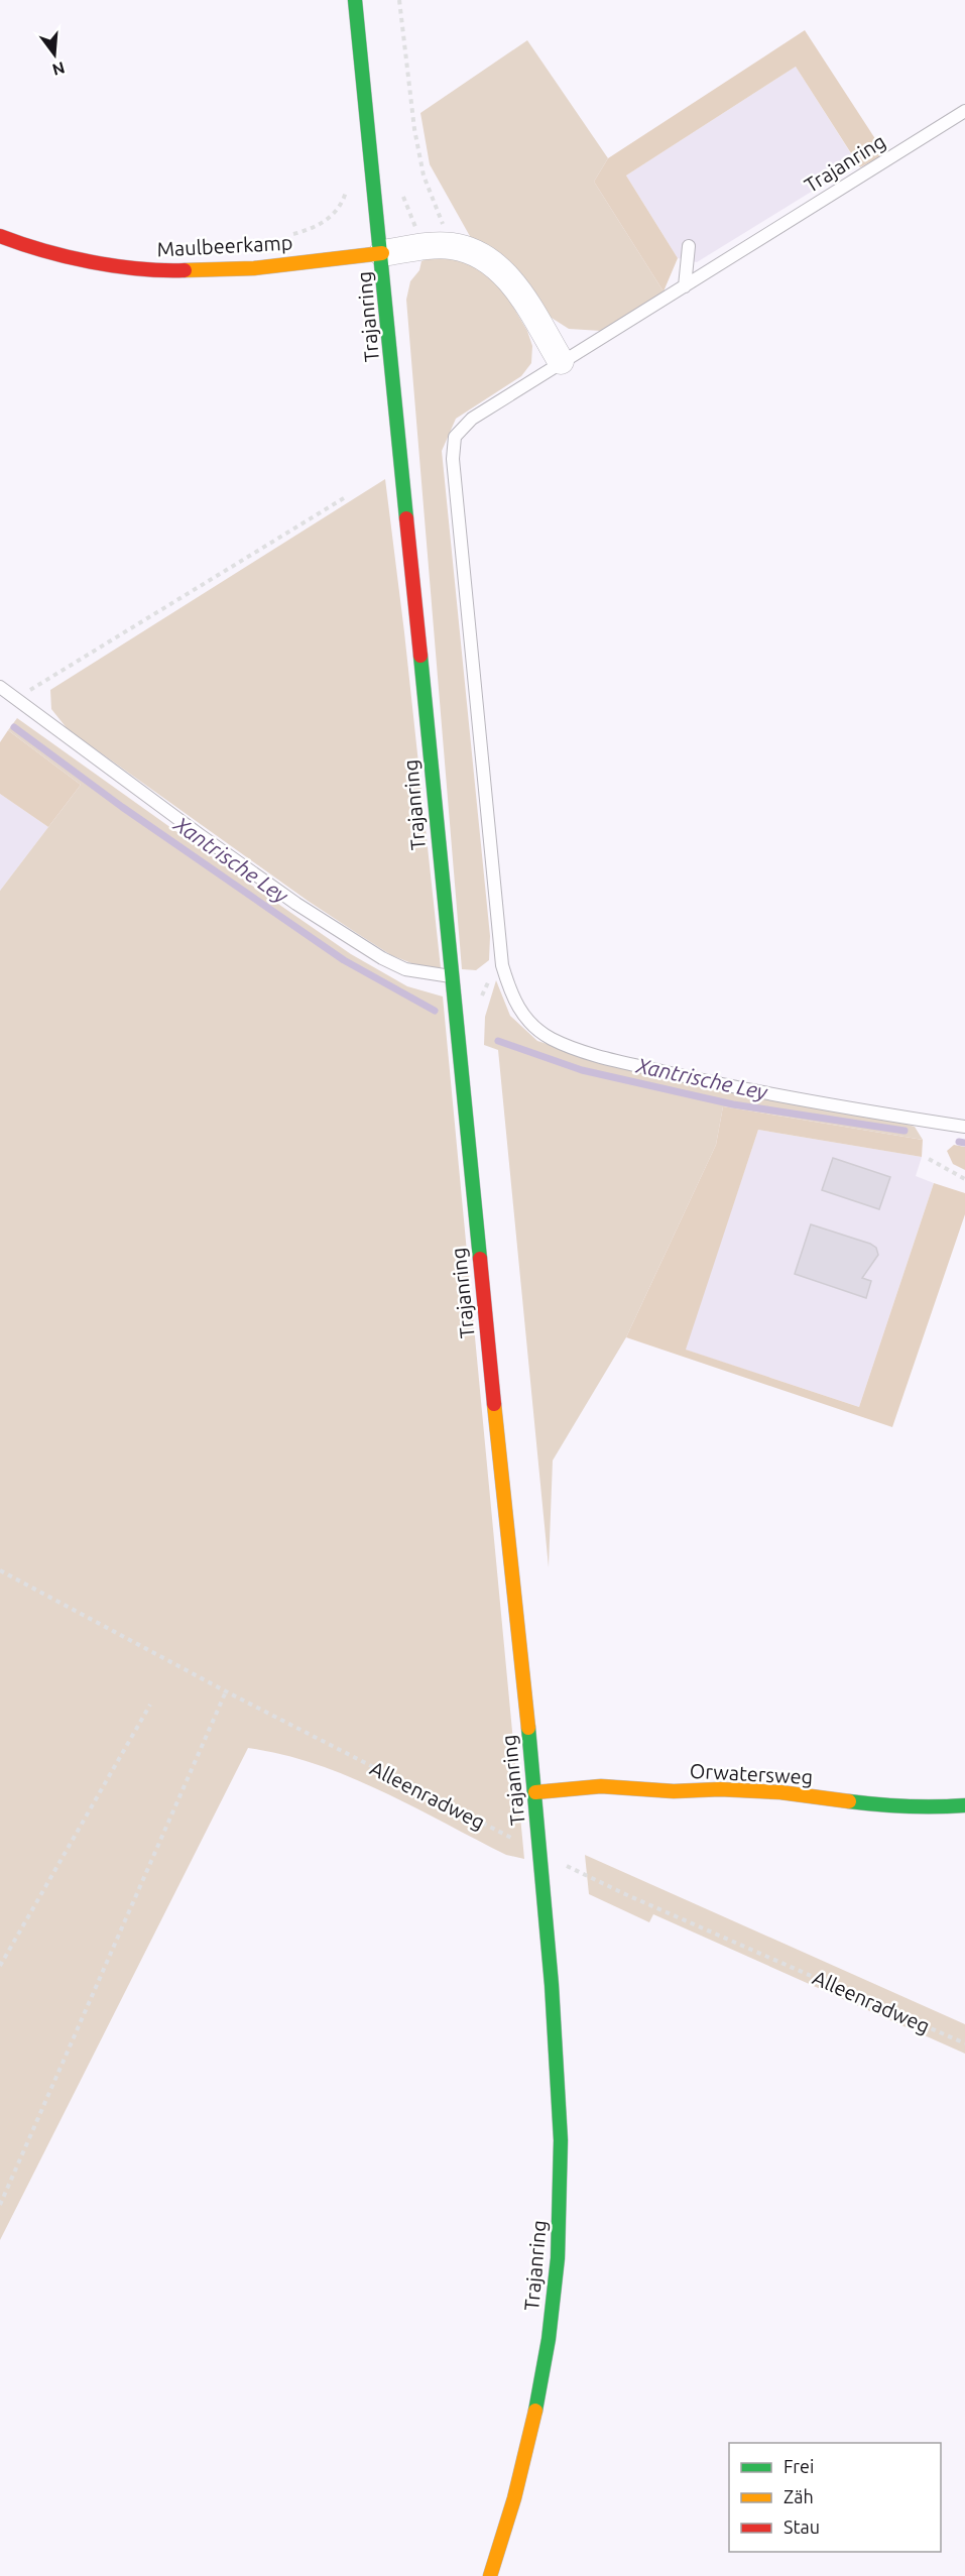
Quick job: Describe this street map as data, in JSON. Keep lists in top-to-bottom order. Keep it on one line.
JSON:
{"streets":{"main road":["Trajanring","Maulbeerkamp","Orwatersweg"],"path":["Alleenradweg"]},"crossings":[["Trajanring","Maulbeerkamp"],["Trajanring","Orwatersweg"],["Trajanring","Alleenradweg"]],"water":["Xantrische Ley"],"legend":["Frei","Zäh","Stau"],"north":"bottom"}
